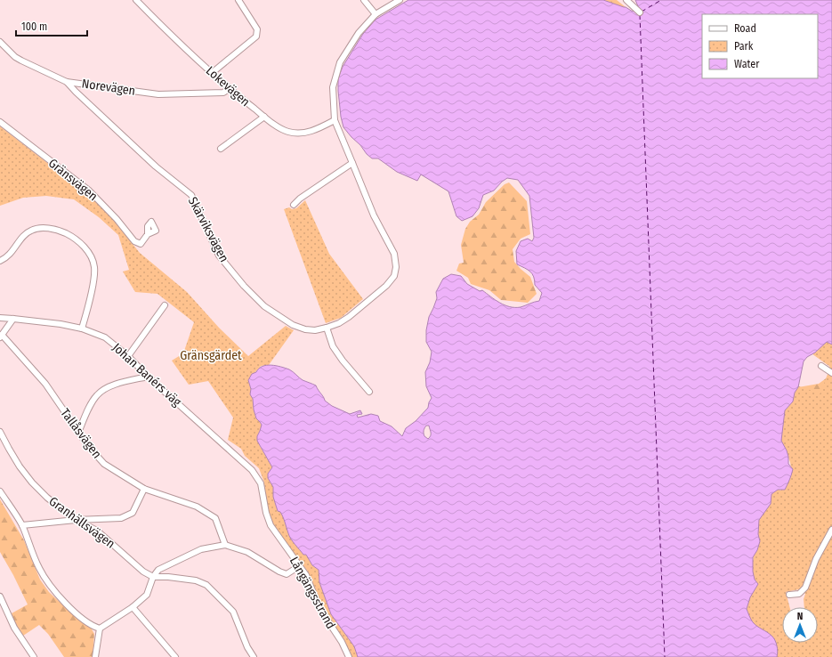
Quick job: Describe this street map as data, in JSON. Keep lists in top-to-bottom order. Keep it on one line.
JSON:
{"streets":{"street":["Lokevägen","Norevägen","Gränsvägen","Skärviksvägen","Johan Banérs väg","Tallåsvägen","Granhällsvägen","Långängsstrand"]},"crossings":[["Lokevägen","Norevägen"],["Lokevägen","Skärviksvägen"],["Norevägen","Skärviksvägen"],["Johan Banérs väg","Långängsstrand"]],"parks":["Gränsgärdet"],"legend":["Road","Park","Water"],"scale_bar":"100 m","north":"top"}
